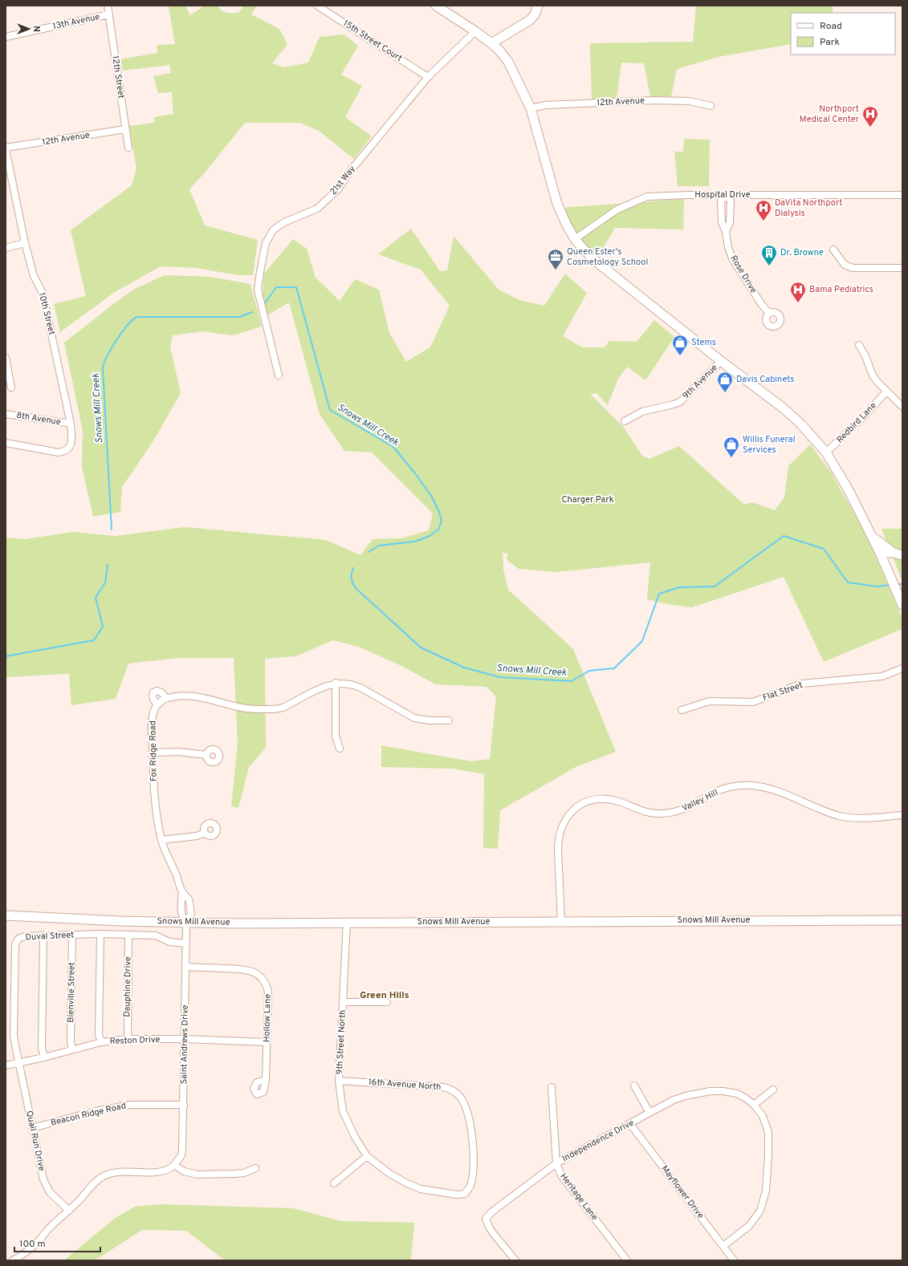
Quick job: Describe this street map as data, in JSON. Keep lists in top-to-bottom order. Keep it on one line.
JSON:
{"streets":{"main road":["Snows Mill Avenue"],"street":["13th Avenue","15th Street Court","12th Street","12th Avenue","21st Way","Hospital Drive","Rose Drive","10th Street","9th Avenue","8th Avenue","Redbird Lane","Flat Street","Fox Ridge Road","Valley Hill","Duval Street","Dauphine Drive","Bienville Street","Hollow Lane","Reston Drive","9th Street North","Saint Andrews Drive","16th Avenue North","Beacon Ridge Road","Quail Run Drive","Independence Drive","Mayflower Drive","Heritage Lane"]},"crossings":[["13th Avenue","12th Street"],["15th Street Court","21st Way"],["12th Street","12th Avenue"],["12th Avenue","10th Street"],["Hospital Drive","Rose Drive"],["10th Street","8th Avenue"],["Fox Ridge Road","Snows Mill Avenue"],["Fox Ridge Road","Saint Andrews Drive"],["Valley Hill","Snows Mill Avenue"],["Snows Mill Avenue","9th Street North"],["Snows Mill Avenue","Saint Andrews Drive"],["Duval Street","Dauphine Drive"],["Duval Street","Bienville Street"],["Duval Street","Reston Drive"],["Duval Street","Saint Andrews Drive"],["Duval Street","Quail Run Drive"],["Dauphine Drive","Reston Drive"],["Bienville Street","Reston Drive"],["Hollow Lane","Reston Drive"],["Hollow Lane","Saint Andrews Drive"],["Reston Drive","Saint Andrews Drive"],["Reston Drive","Quail Run Drive"],["9th Street North","16th Avenue North"],["Saint Andrews Drive","Beacon Ridge Road"],["Beacon Ridge Road","Quail Run Drive"],["Independence Drive","Mayflower Drive"],["Independence Drive","Heritage Lane"]],"districts":["Green Hills"],"water":["Snows Mill Creek"],"parks":["Charger Park"],"places":{"hospital":["Northport Medical Center","DaVita Northport Dialysis","Bama Pediatrics"],"building":["Dr. Browne"],"office":["Queen Ester's Cosmetology School"],"shop":["Stems","Davis Cabinets","Willis Funeral Services"]},"legend":["Road","Park"],"scale_bar":"100 m","north":"right"}
